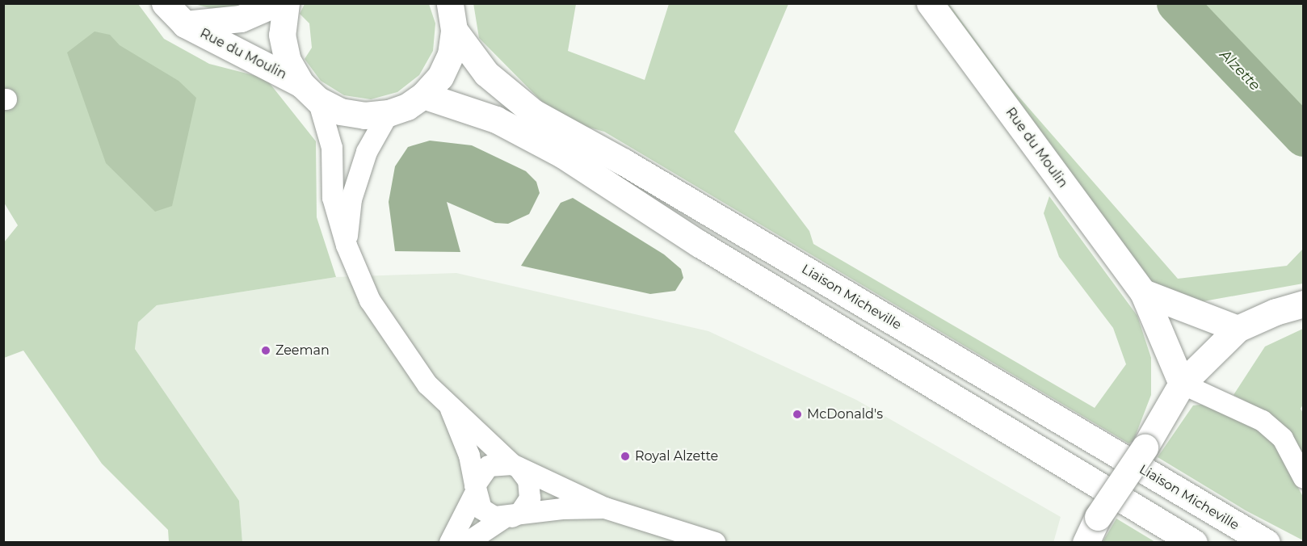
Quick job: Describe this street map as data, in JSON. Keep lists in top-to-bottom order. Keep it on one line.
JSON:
{"streets":{"main road":["Rue du Moulin","Liaison Micheville"]},"water":["Alzette"],"places":["Zeeman","McDonald's","Royal Alzette"]}
